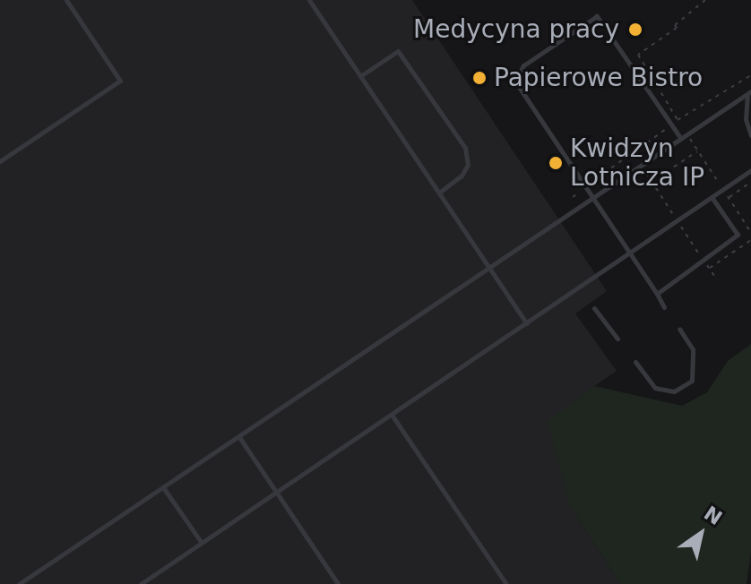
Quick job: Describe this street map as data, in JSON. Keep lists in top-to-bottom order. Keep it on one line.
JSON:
{"places":["Medycyna pracy","Papierowe Bistro","Kwidzyn Lotnicza IP"],"north":"top right"}
